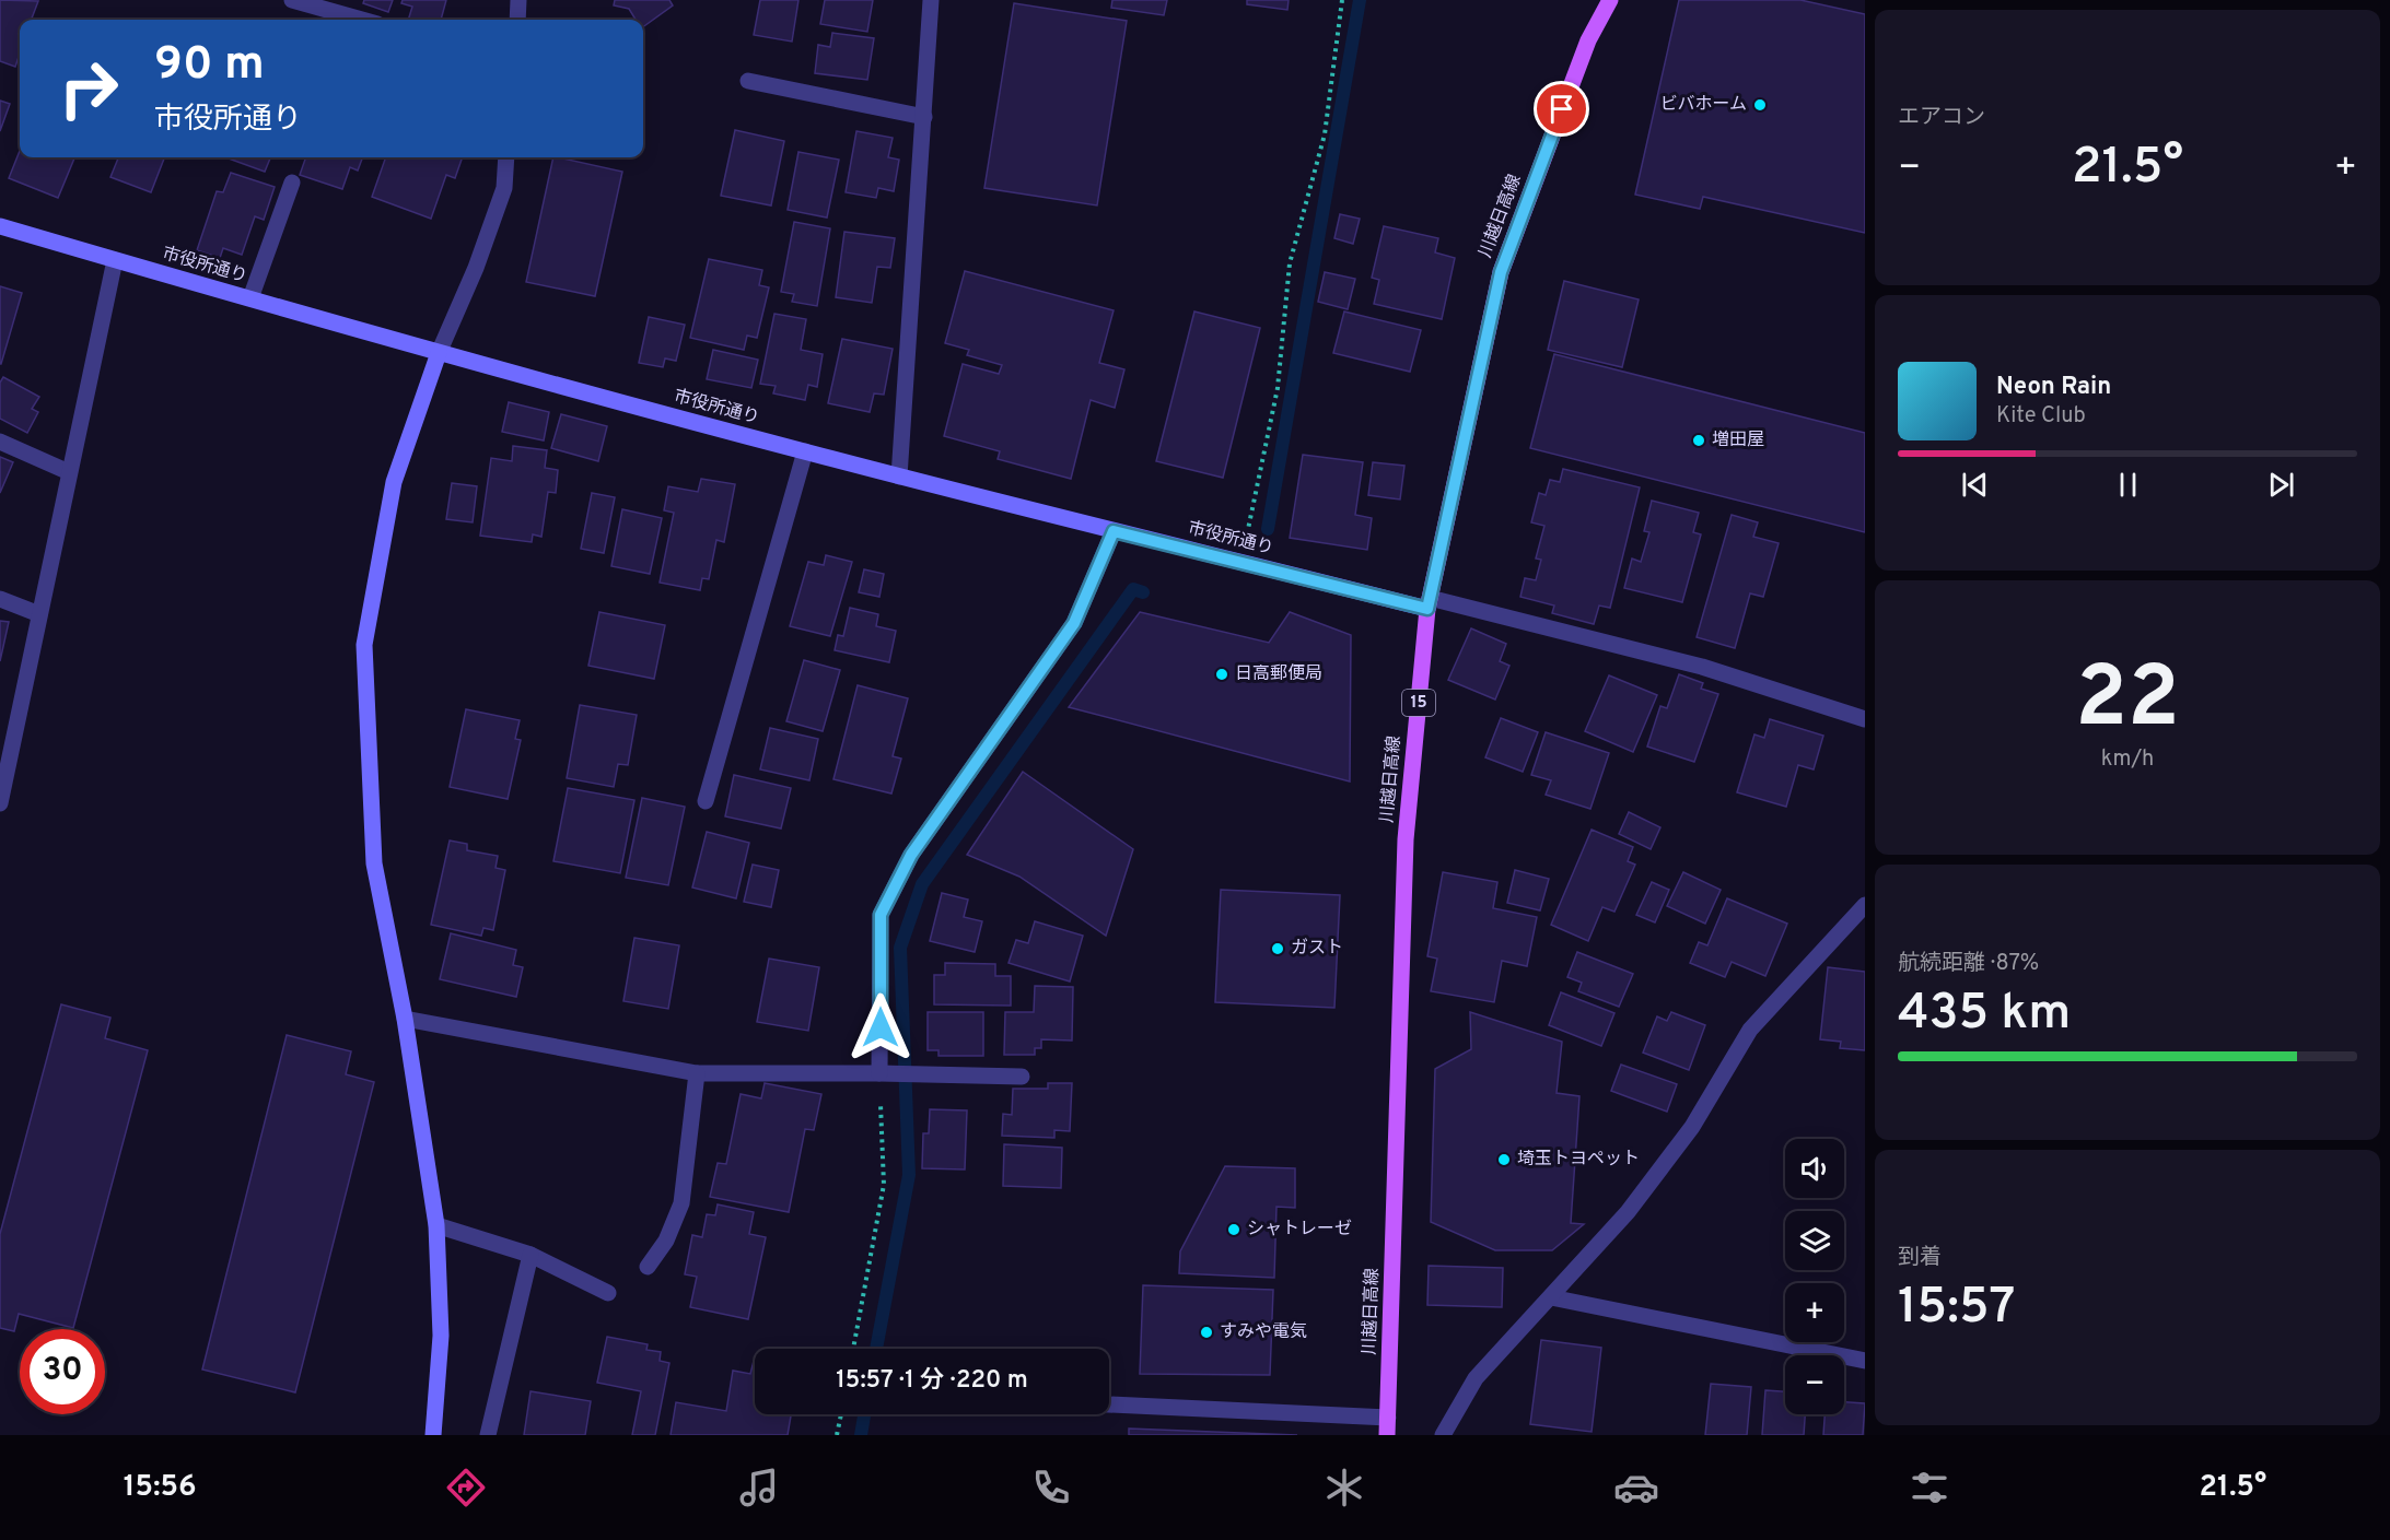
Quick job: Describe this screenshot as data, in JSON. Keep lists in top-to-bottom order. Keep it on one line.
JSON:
{"streets":{"main road":["川越日高線","15"],"street":["市役所通り"]},"crossings":[["川越日高線","市役所通り"]],"places":["ビバホーム","増田屋","日高郵便局","ガスト","埼玉トヨペット","シャトレーゼ","すみや電気"],"page":{"tile":["エアコン",["22","km/h"],["航続距離 · 87%","435 km"],["到着","15:57"]],"turn":["90 m","市役所通り"],"heat":["−","21.5°","+"],"song":["Neon Rain","Kite Club"],"map_buttons":["+","−"],"limit":"30","trip":"15:57 · 1 分 · 220 m","tabs":["15:56","21.5°"]}}
